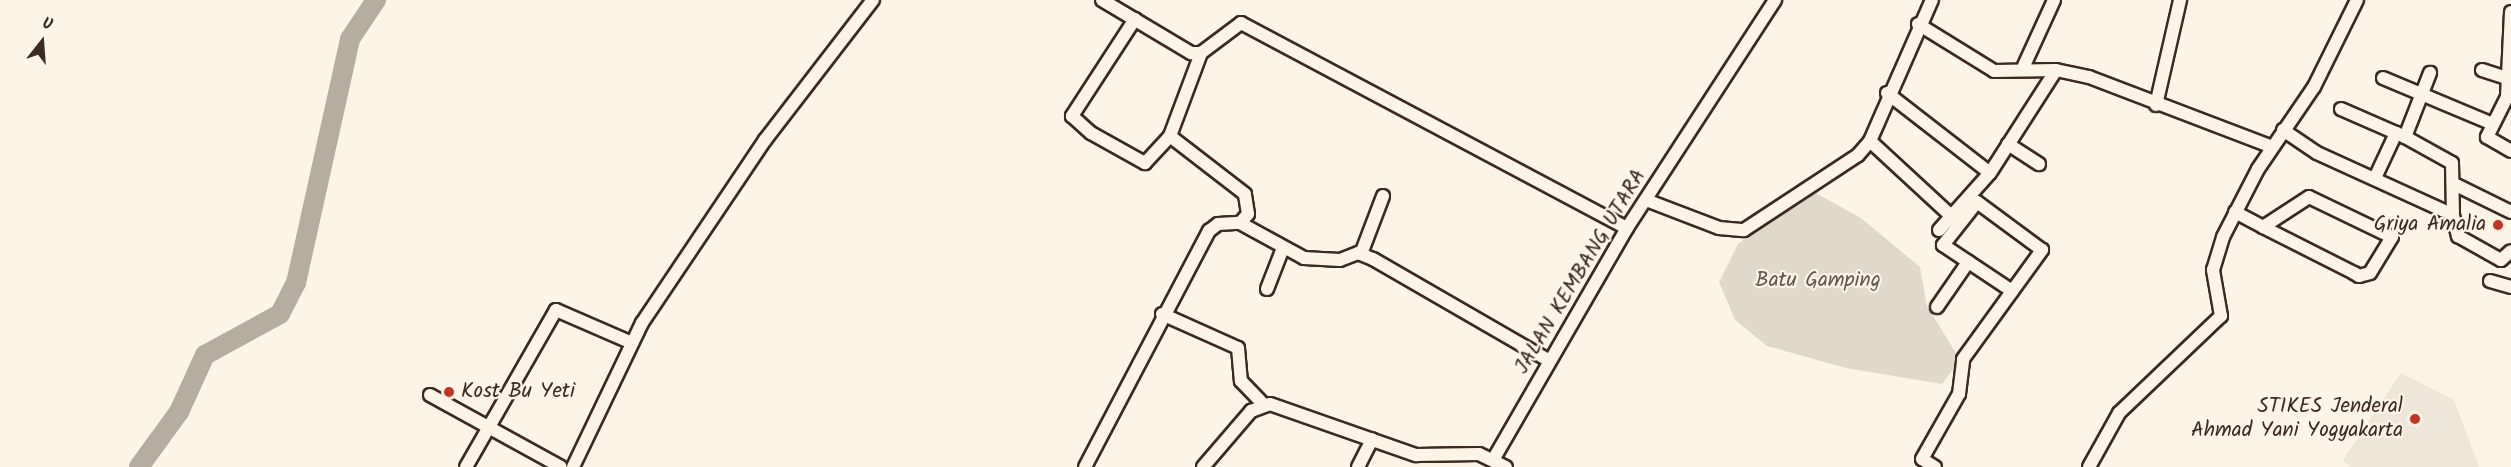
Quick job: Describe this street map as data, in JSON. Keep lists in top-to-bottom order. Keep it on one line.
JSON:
{"streets":{"street":["JALAN KEMBANG UTARA"]},"parks":["Batu Gamping"],"places":["Griya Amalia","Kost Bu Yeti","STIKES Jenderal Ahmad Yani Yogyakarta"],"north":"top"}
